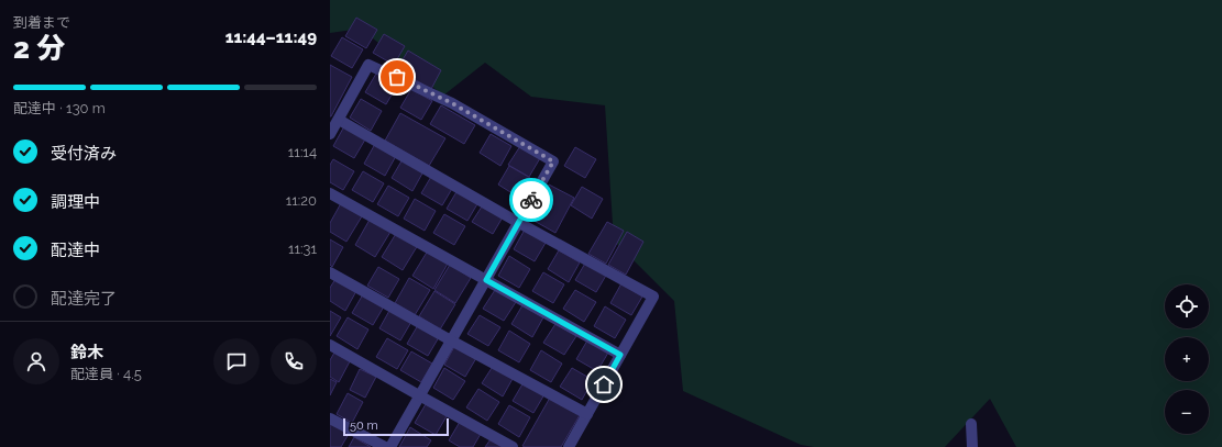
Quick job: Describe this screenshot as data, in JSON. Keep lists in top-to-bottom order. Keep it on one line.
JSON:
{"scale_bar":"50 m","page":{"heading":["2 分","到着まで","11:44–11:49"],"panel":["鈴木","配達員 · 4.5"],"bar":"配達中 · 130 m","list":[["受付済み","11:14"],["調理中","11:20"],["配達中","11:31"],"配達完了"],"map_buttons":["+","−"],"scale":"50 m"}}
